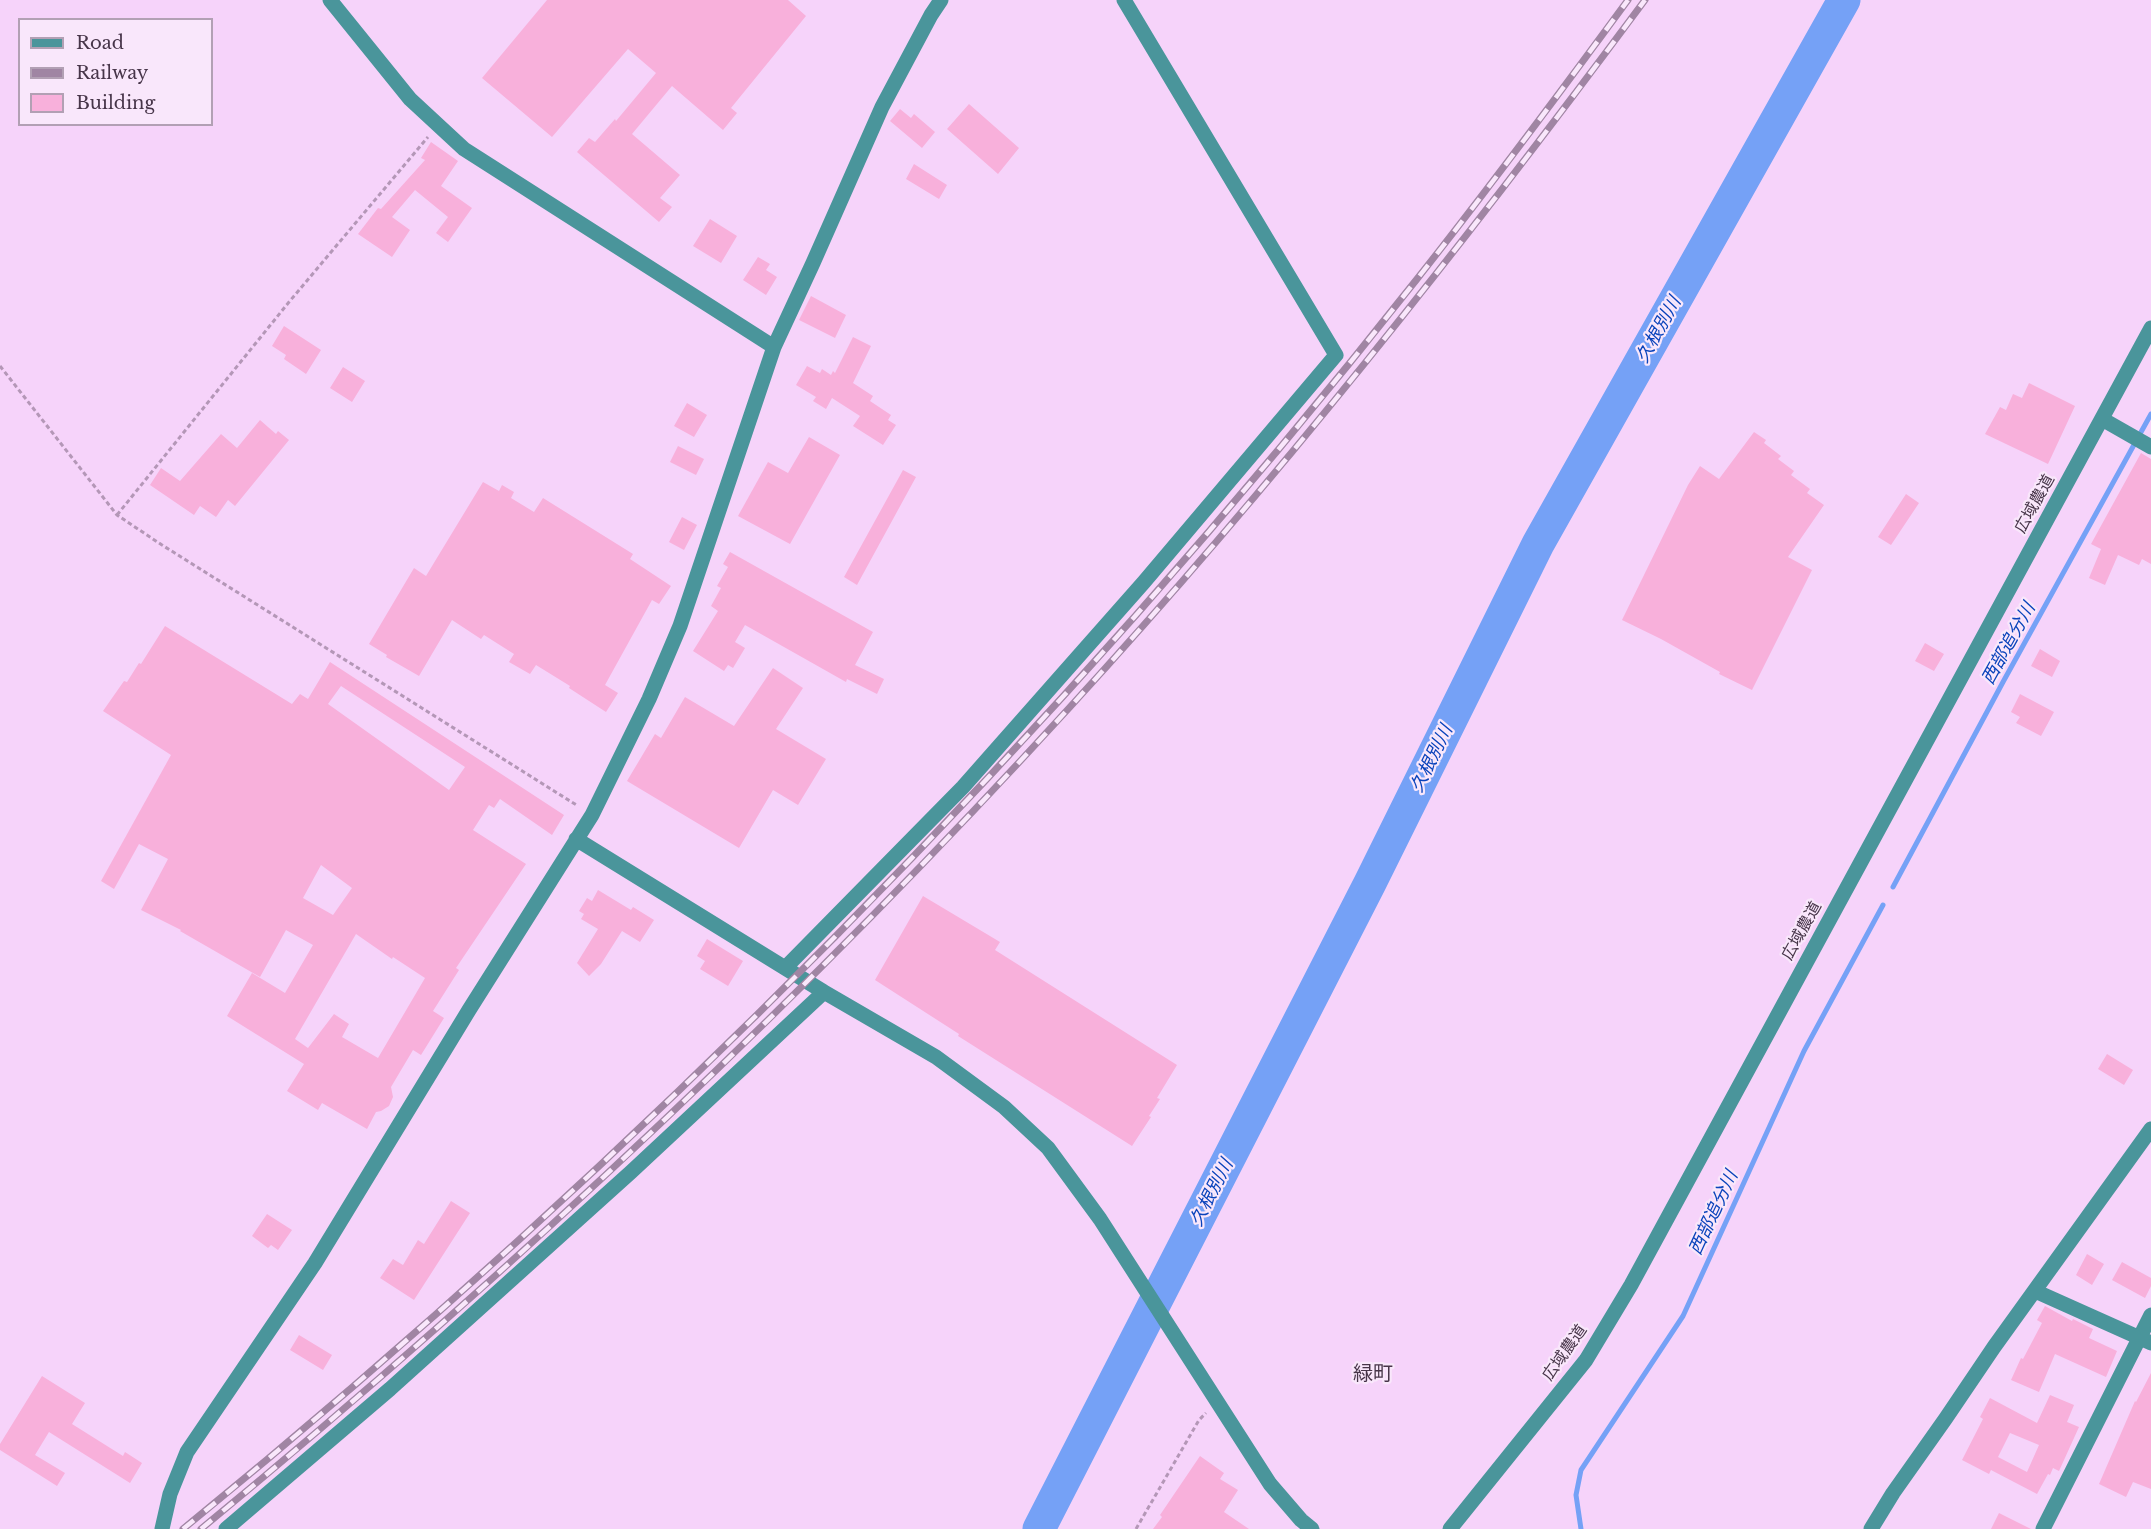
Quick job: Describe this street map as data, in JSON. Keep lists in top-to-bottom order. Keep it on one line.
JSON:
{"streets":{"street":["広域農道"]},"districts":["緑町"],"water":["久根別川","西部追分川"],"legend":["Road","Railway","Building"]}
